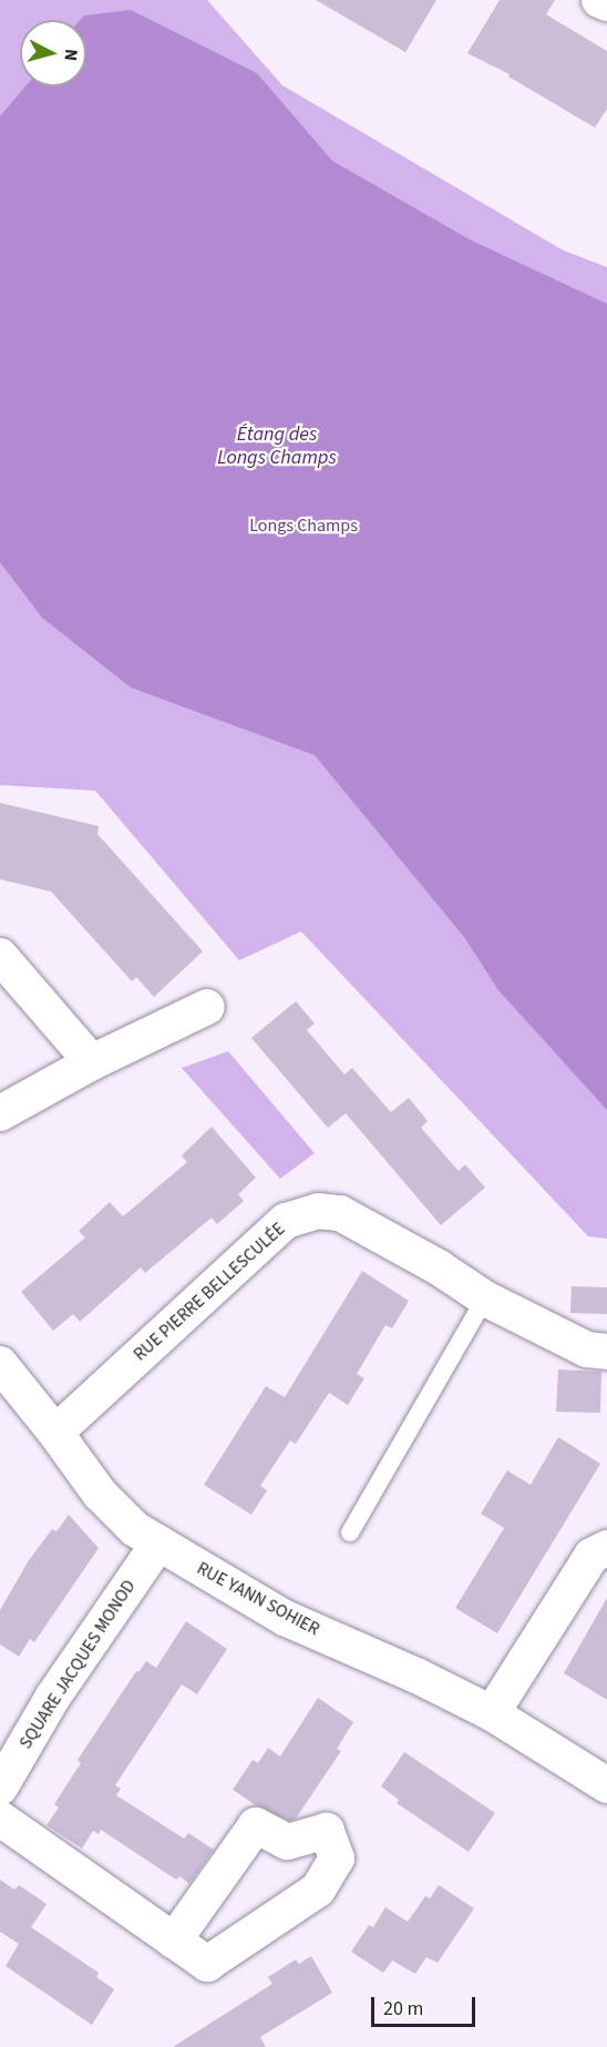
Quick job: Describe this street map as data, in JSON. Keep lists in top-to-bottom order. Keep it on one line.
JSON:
{"streets":{"street":["RUE PIERRE BELLESCULÉE","RUE YANN SOHIER","SQUARE JACQUES MONOD"]},"crossings":[["RUE PIERRE BELLESCULÉE","RUE YANN SOHIER"],["RUE YANN SOHIER","SQUARE JACQUES MONOD"]],"water":["Étang des Longs Champs"],"parks":["Longs Champs"],"scale_bar":"20 m","north":"right"}
